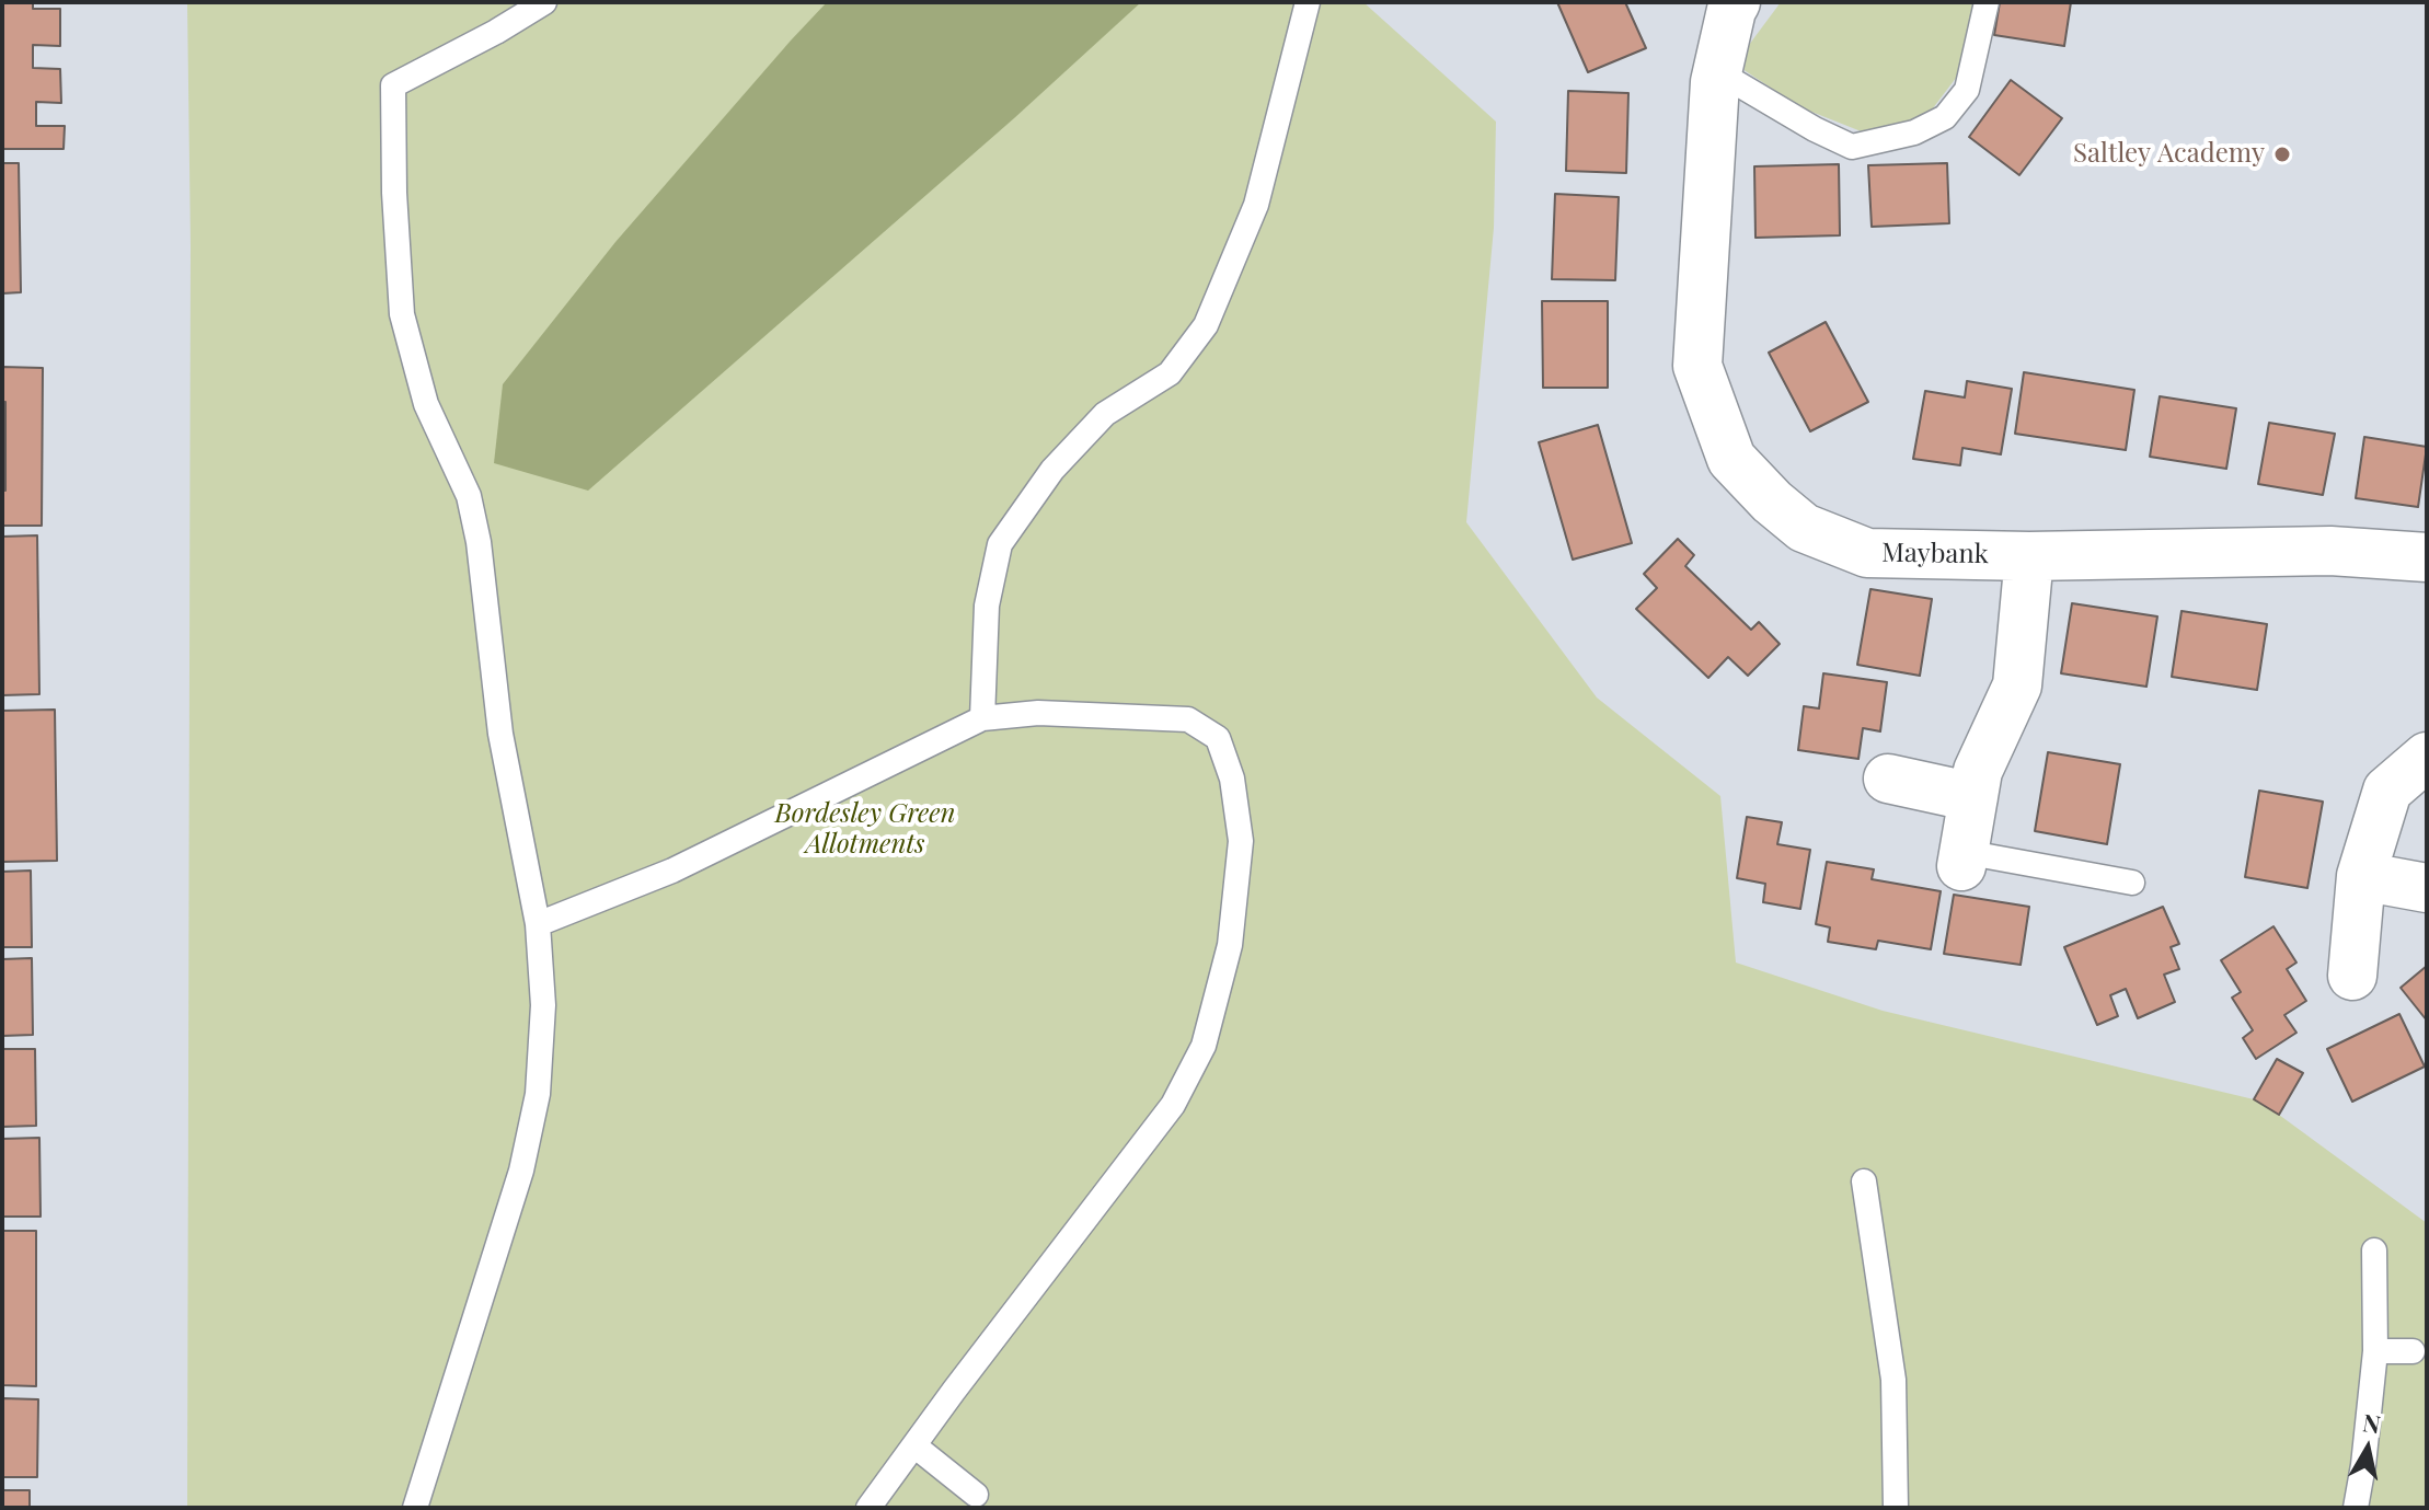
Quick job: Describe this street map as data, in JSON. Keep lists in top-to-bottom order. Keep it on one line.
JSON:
{"streets":{"street":["Maybank"]},"parks":["Bordesley Green Allotments"],"places":["Saltley Academy"],"north":"top"}
